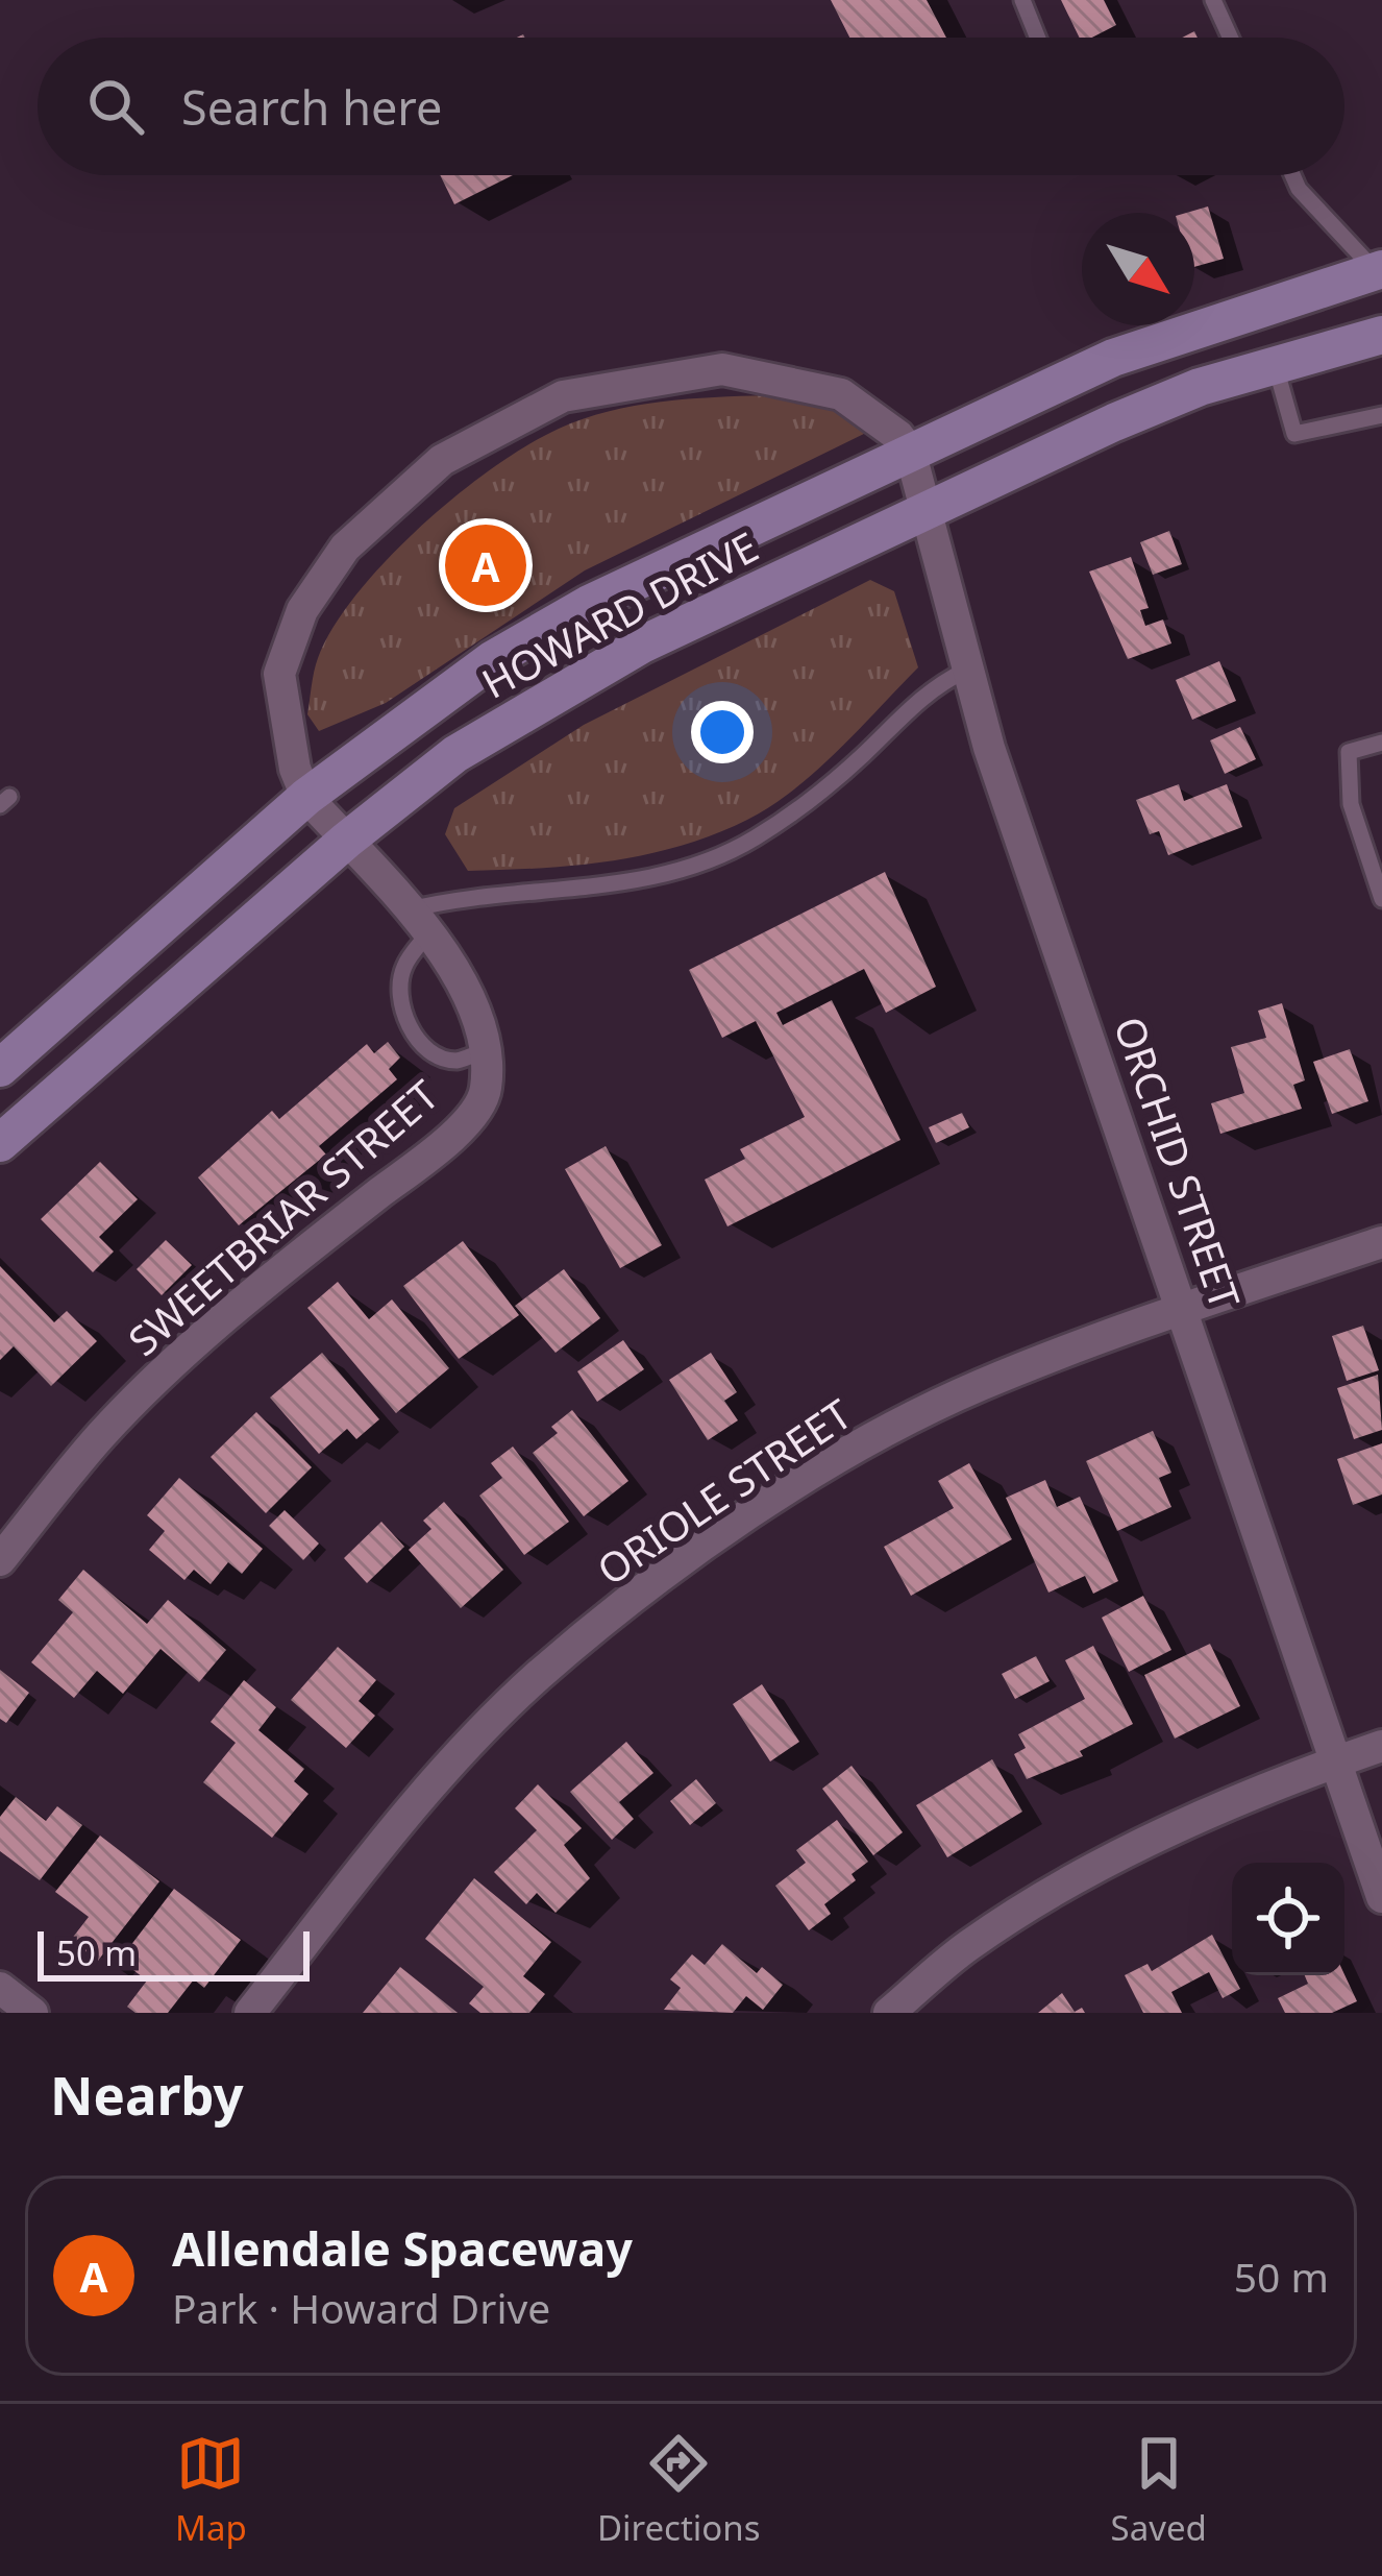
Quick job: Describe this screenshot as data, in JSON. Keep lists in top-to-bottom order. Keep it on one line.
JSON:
{"streets":{"main road":["HOWARD DRIVE"],"street":["ORCHID STREET","SWEETBRIAR STREET","ORIOLE STREET"]},"crossings":[["HOWARD DRIVE","ORCHID STREET"],["ORCHID STREET","ORIOLE STREET"]],"scale_bar":"50 m","north":"bottom right","page":{"search":"Search here","pins":"A","scale":"50 m","heading":"Nearby","list":[{"mark":"A","name":"Allendale Spaceway","note":"Park · Howard Drive","value":"50 m"}],"nav":["Map","Directions","Saved"]}}
